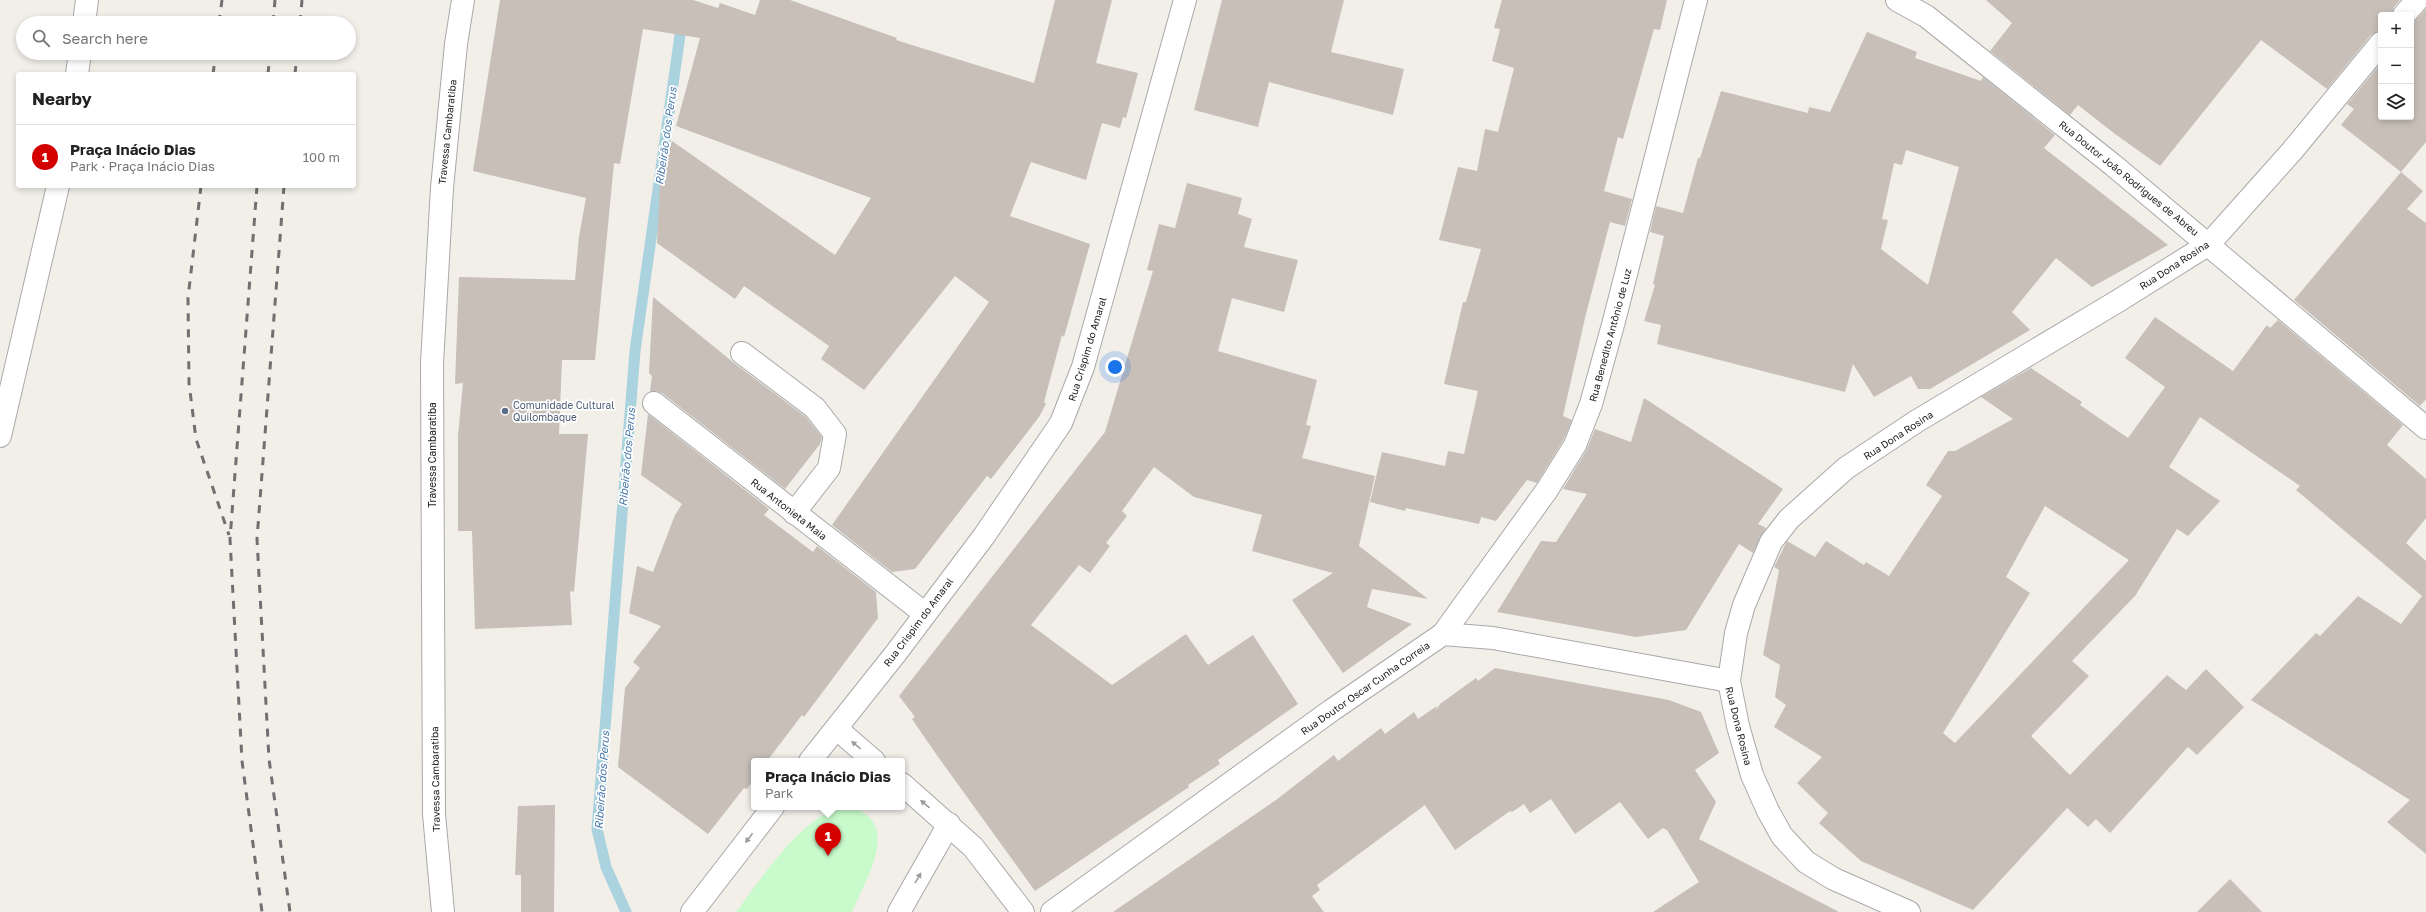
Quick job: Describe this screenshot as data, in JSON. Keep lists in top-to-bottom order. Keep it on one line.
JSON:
{"streets":{"street":["Travessa Cambaratiba","Rua Doutor João Rodrigues de Abreu","Rua Dona Rosina","Rua Benedito Antônio de Luz","Rua Crispim do Amaral","Rua Antonieta Maia","Rua Doutor Oscar Cunha Correia"]},"crossings":[["Rua Doutor João Rodrigues de Abreu","Rua Dona Rosina"],["Rua Benedito Antônio de Luz","Rua Doutor Oscar Cunha Correia"],["Rua Crispim do Amaral","Rua Antonieta Maia"]],"water":["Ribeirão dos Perus"],"places":["Comunidade Cultural Quilombaque"],"page":{"map_buttons":["+","−"],"search":"Search here","heading":"Nearby","list":[{"mark":"1","name":"Praça Inácio Dias","note":"Park · Praça Inácio Dias","value":"100 m"}],"popup":["Praça Inácio Dias","Park"],"pins":"1"}}
